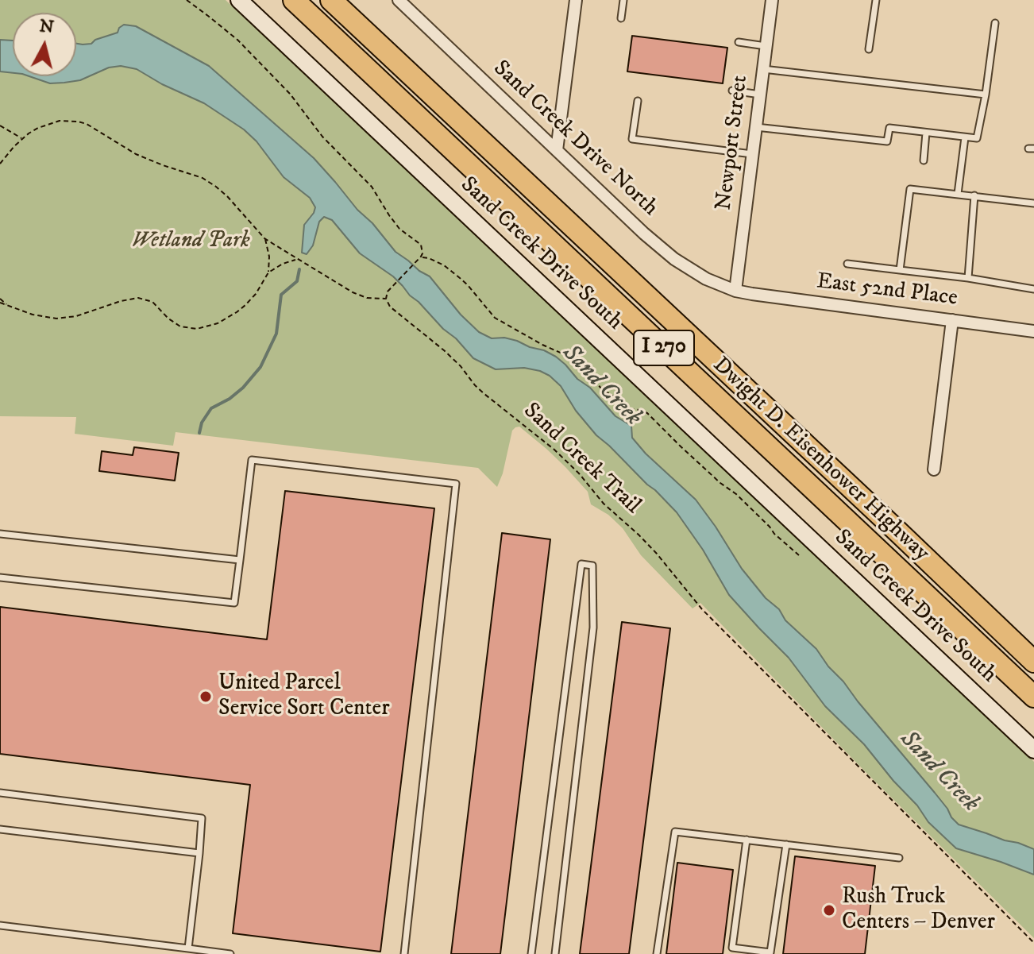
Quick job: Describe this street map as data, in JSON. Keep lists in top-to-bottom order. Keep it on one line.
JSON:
{"streets":{"highway":["I 270","Dwight D. Eisenhower Highway"],"main road":["Sand Creek Drive South"],"street":["Sand Creek Drive North","Newport Street","East 52nd Place"],"path":["Sand Creek Trail"]},"crossings":[["Sand Creek Drive North","Newport Street"],["Sand Creek Drive North","East 52nd Place"],["Newport Street","East 52nd Place"]],"water":["Sand Creek"],"parks":["Wetland Park"],"places":["United Parcel Service Sort Center","Rush Truck Centers – Denver"],"north":"top"}
